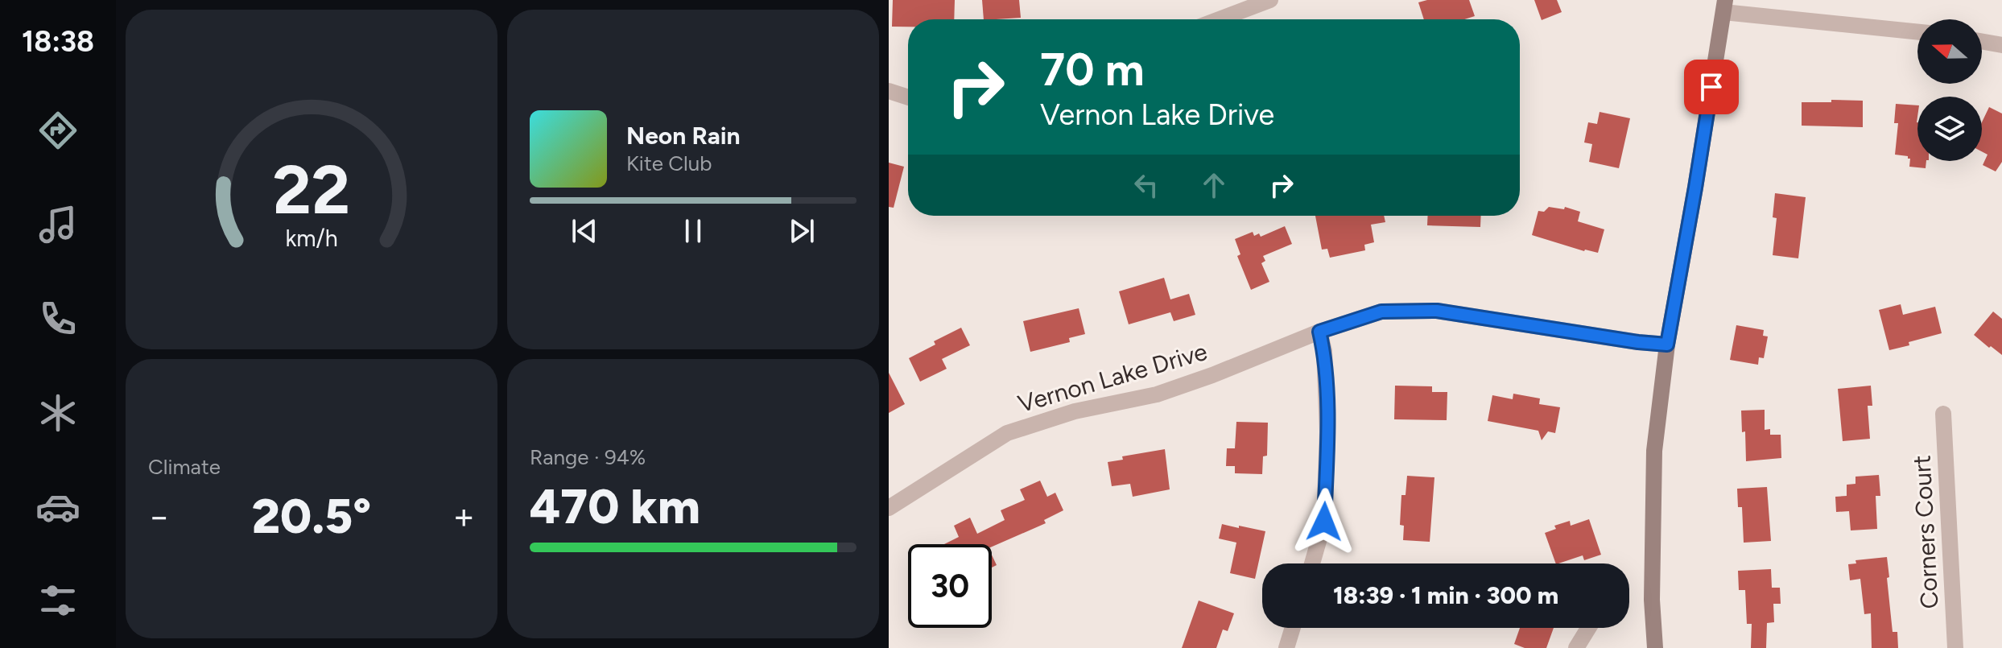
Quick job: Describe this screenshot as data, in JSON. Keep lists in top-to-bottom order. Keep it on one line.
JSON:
{"streets":{"street":["Vernon Lake Drive","Corners Court"]},"north":"left","page":{"tabs":"18:38","turn":["70 m","Vernon Lake Drive"],"song":["Neon Rain","Kite Club"],"tile":["Climate",["Range · 94%","470 km"]],"heat":["−","20.5°","+"],"limit":"30","trip":"18:39 · 1 min · 300 m","gauge":["22","km/h"]}}
